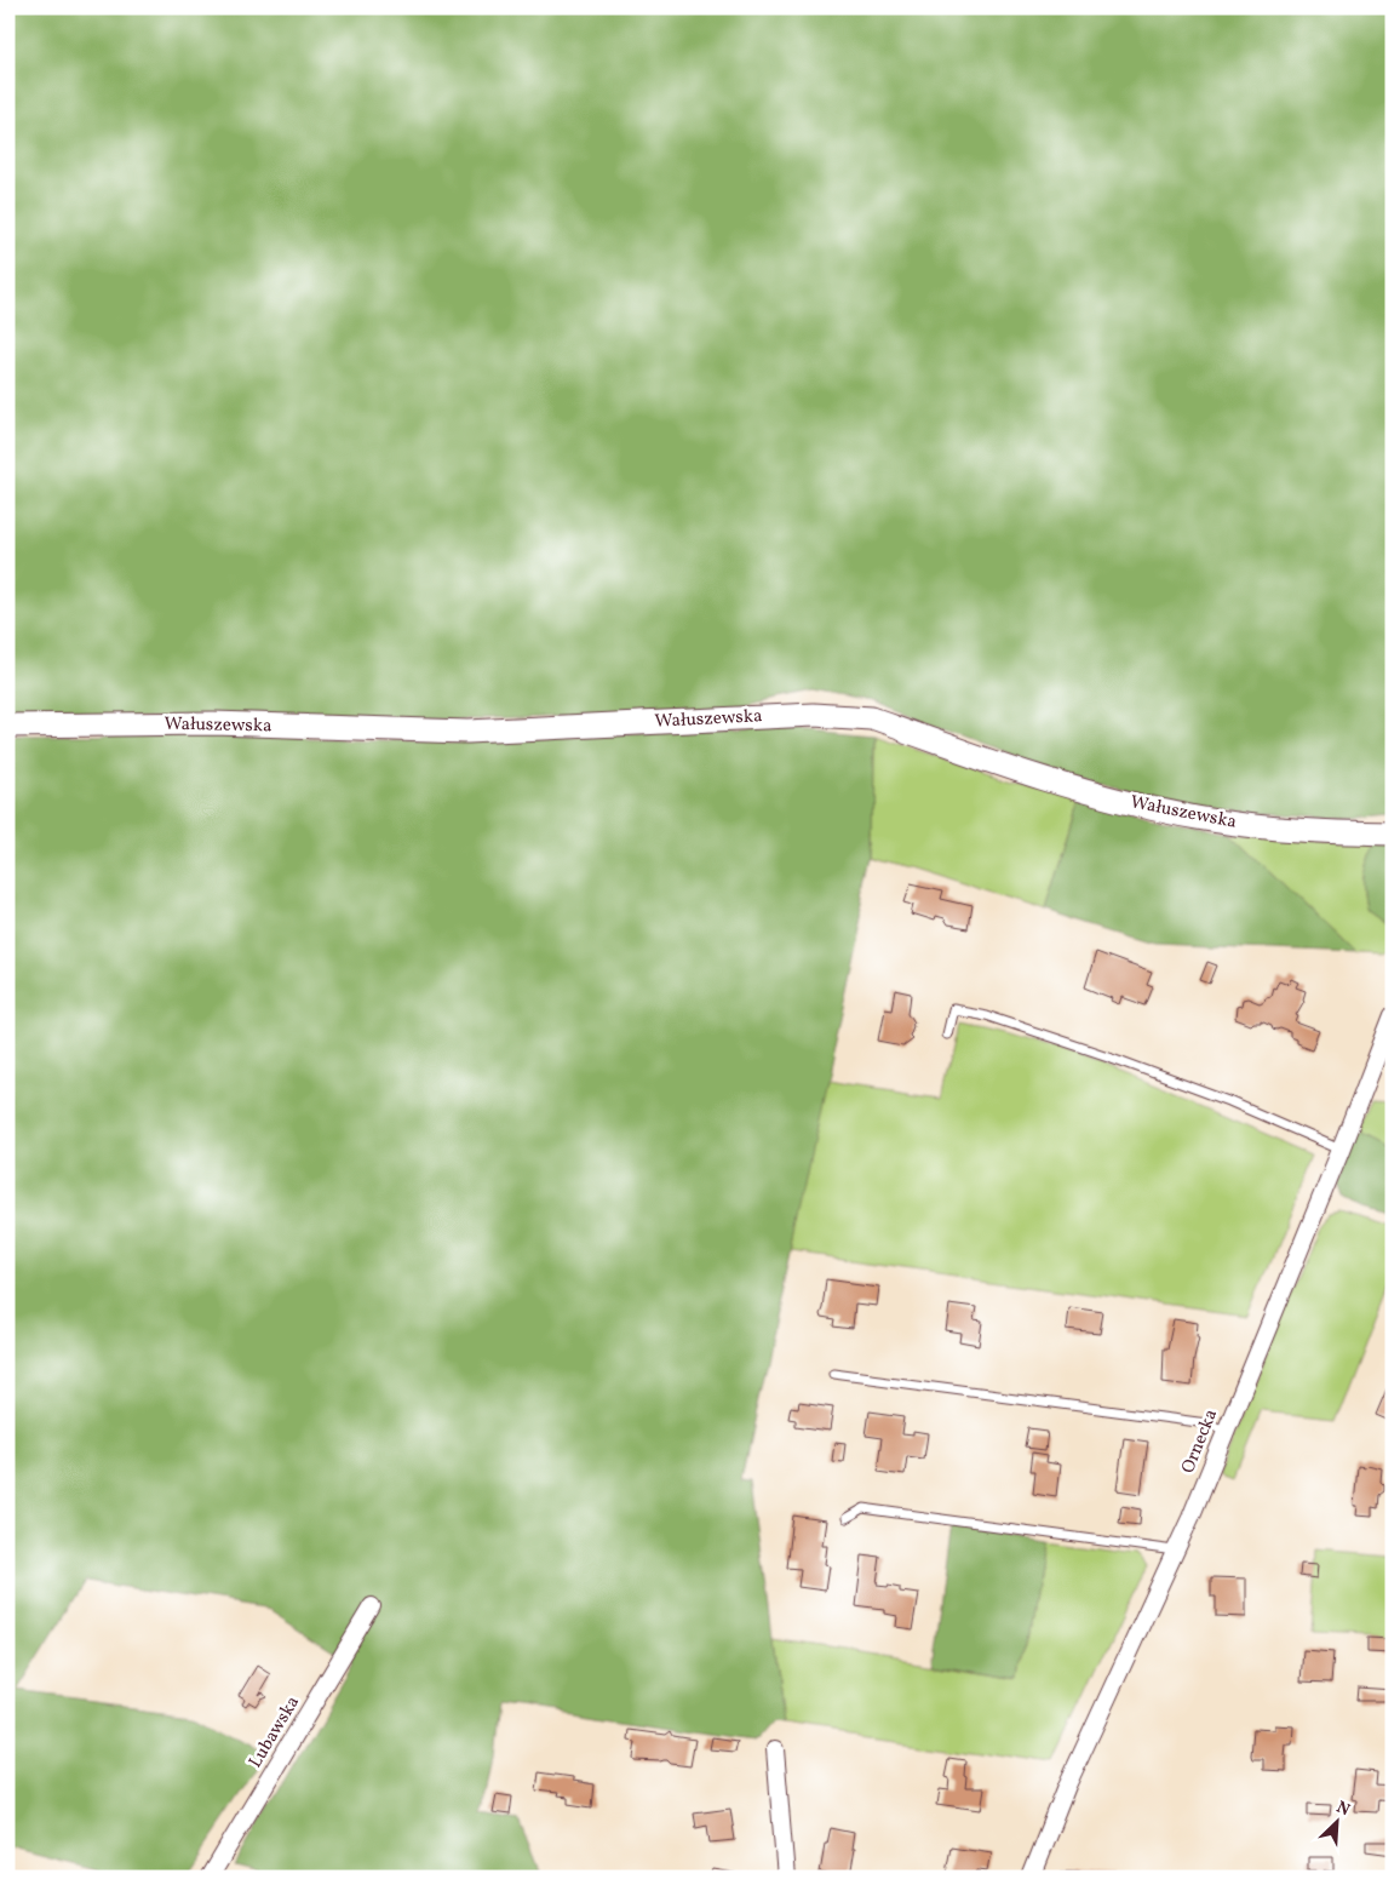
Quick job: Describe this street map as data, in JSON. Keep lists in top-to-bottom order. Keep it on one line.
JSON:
{"streets":{"street":["Wałuszewska","Ornecka","Lubawska"]},"north":"top right"}
